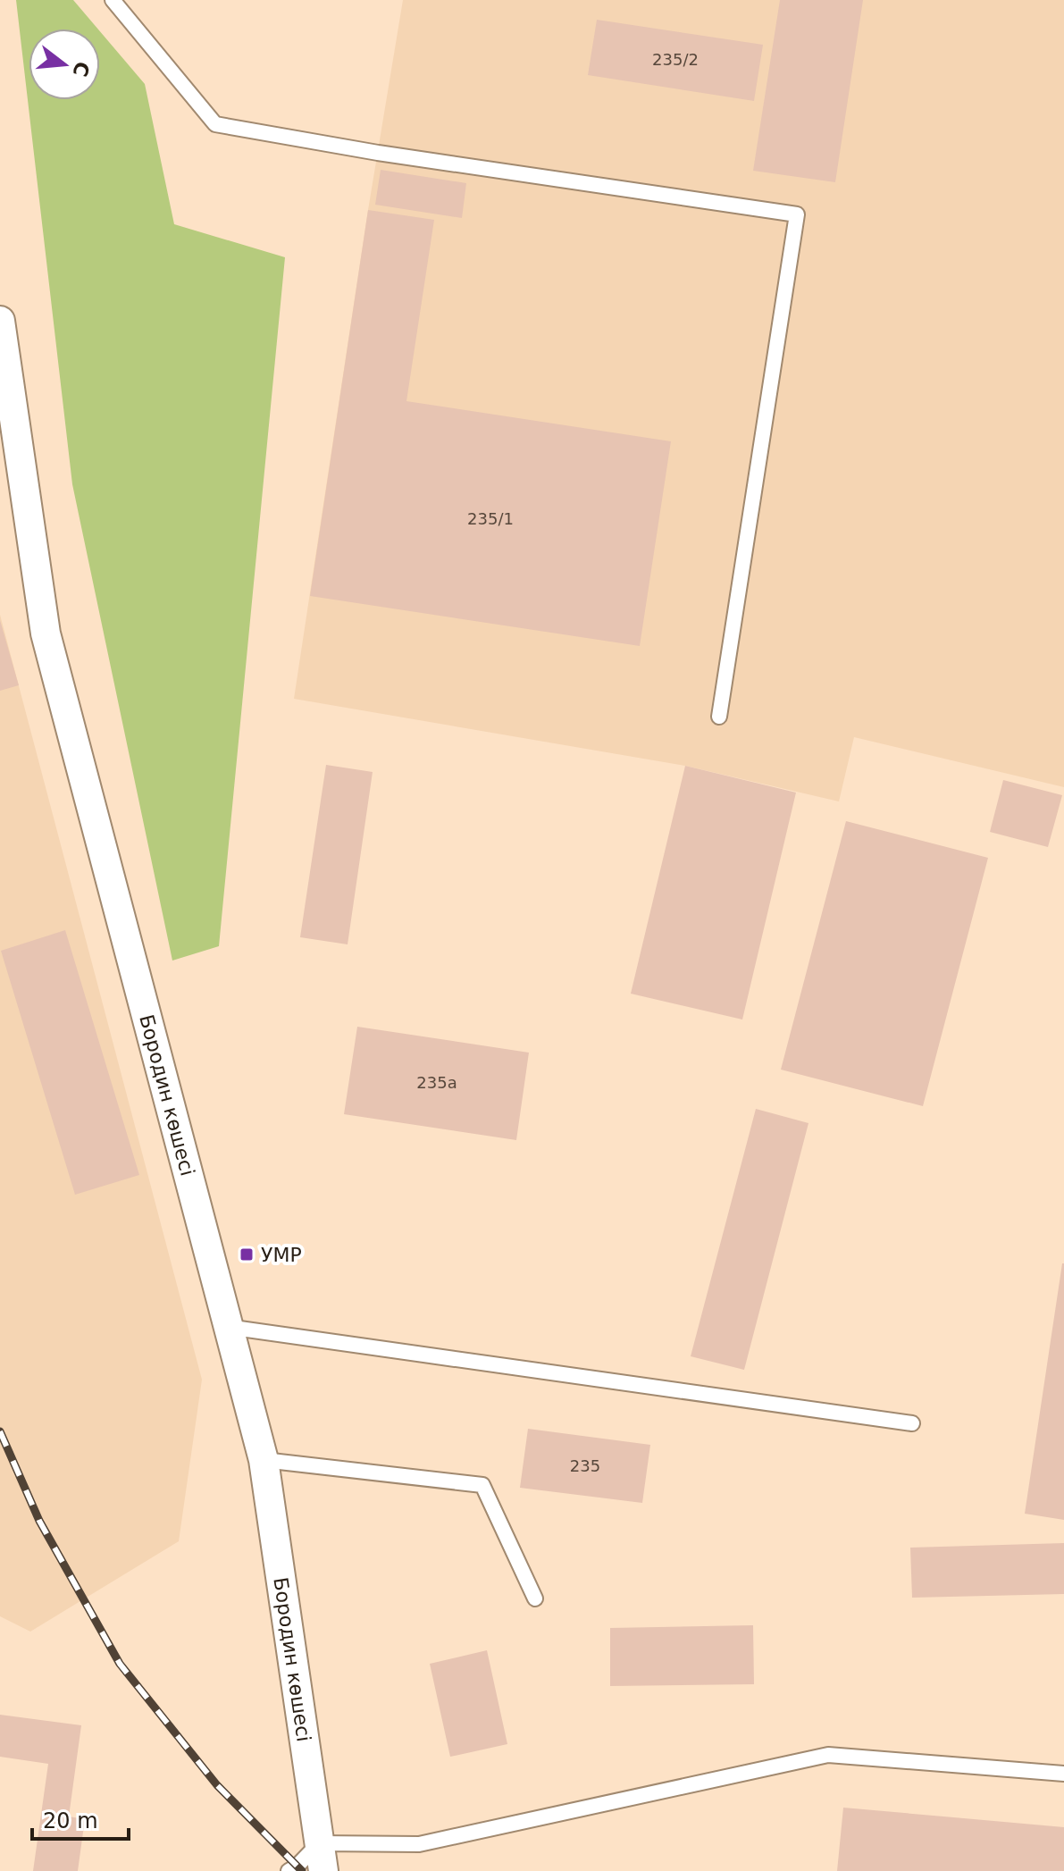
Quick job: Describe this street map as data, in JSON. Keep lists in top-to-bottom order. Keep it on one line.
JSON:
{"streets":{"street":["Бородин көшесі"]},"places":{"transit":["УМР"]},"house_numbers":["235/2","235/1","235а","235"],"scale_bar":"20 m","north":"right"}
